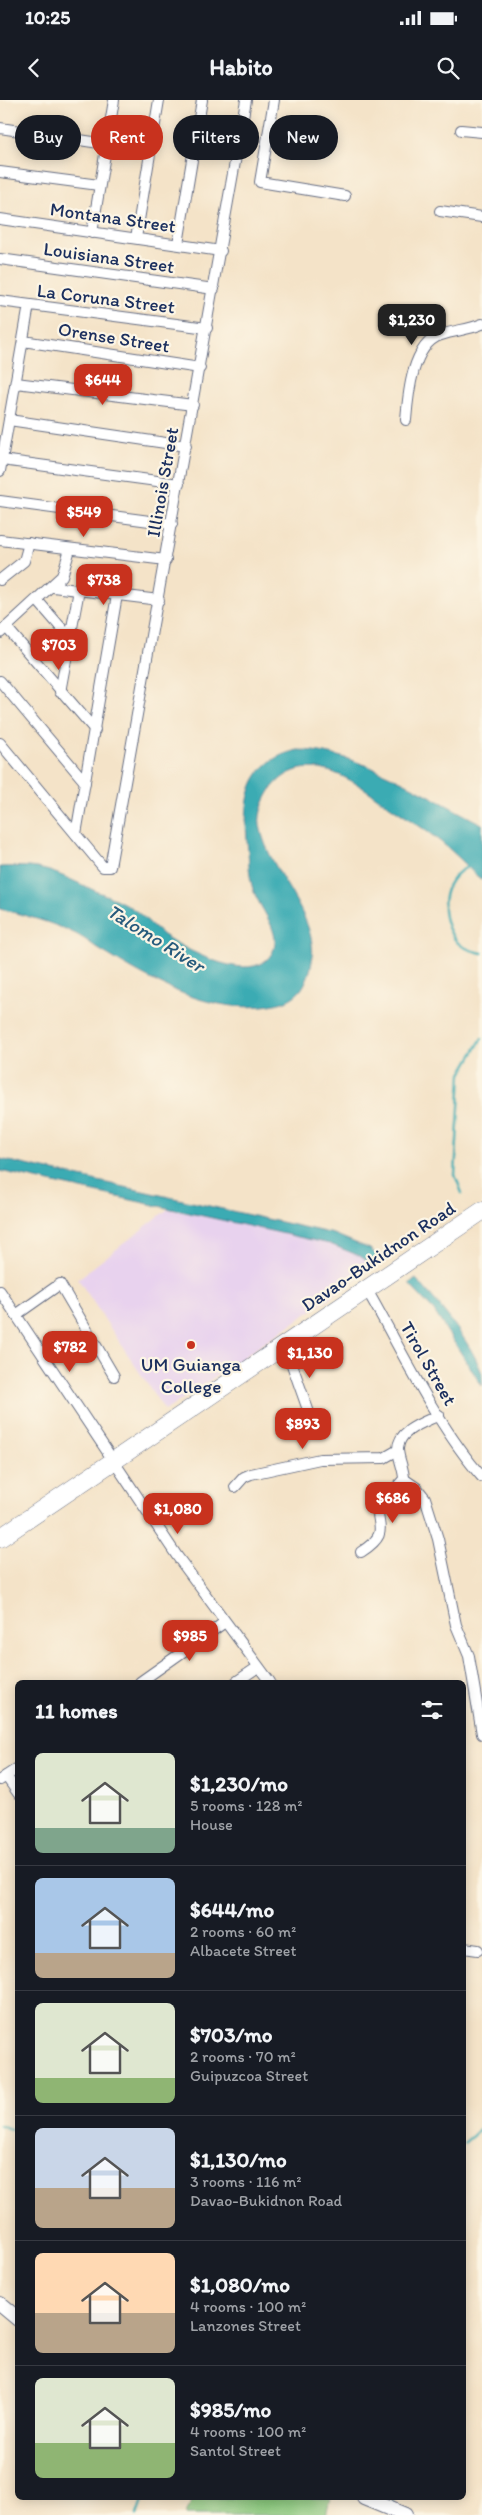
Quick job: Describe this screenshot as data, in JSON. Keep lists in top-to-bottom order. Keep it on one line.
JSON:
{"streets":{"highway":["Davao-Bukidnon Road"],"street":["Montana Street","Louisiana Street","La Coruna Street","Orense Street","Illinois Street","Tirol Street"]},"crossings":[["Montana Street","Illinois Street"],["Louisiana Street","Illinois Street"],["La Coruna Street","Illinois Street"],["Orense Street","Illinois Street"],["Davao-Bukidnon Road","Tirol Street"]],"water":["Talomo River"],"places":["UM Guianga College"],"page":{"status":"10:25","header":"Habito","chip":["Buy","Rent","Filters","New"],"price":["$1,230","$644","$549","$738","$703","$782","$1,130","$893","$686","$1,080","$985"],"heading":"11 homes","list":[{"name":"$1,230/mo","note":"5 rooms · 128 m² · House"},{"name":"$644/mo","note":"2 rooms · 60 m² · Albacete Street"},{"name":"$703/mo","note":"2 rooms · 70 m² · Guipuzcoa Street"},{"name":"$1,130/mo","note":"3 rooms · 116 m² · Davao-Bukidnon Road"},{"name":"$1,080/mo","note":"4 rooms · 100 m² · Lanzones Street"},{"name":"$985/mo","note":"4 rooms · 100 m² · Santol Street"}]}}
